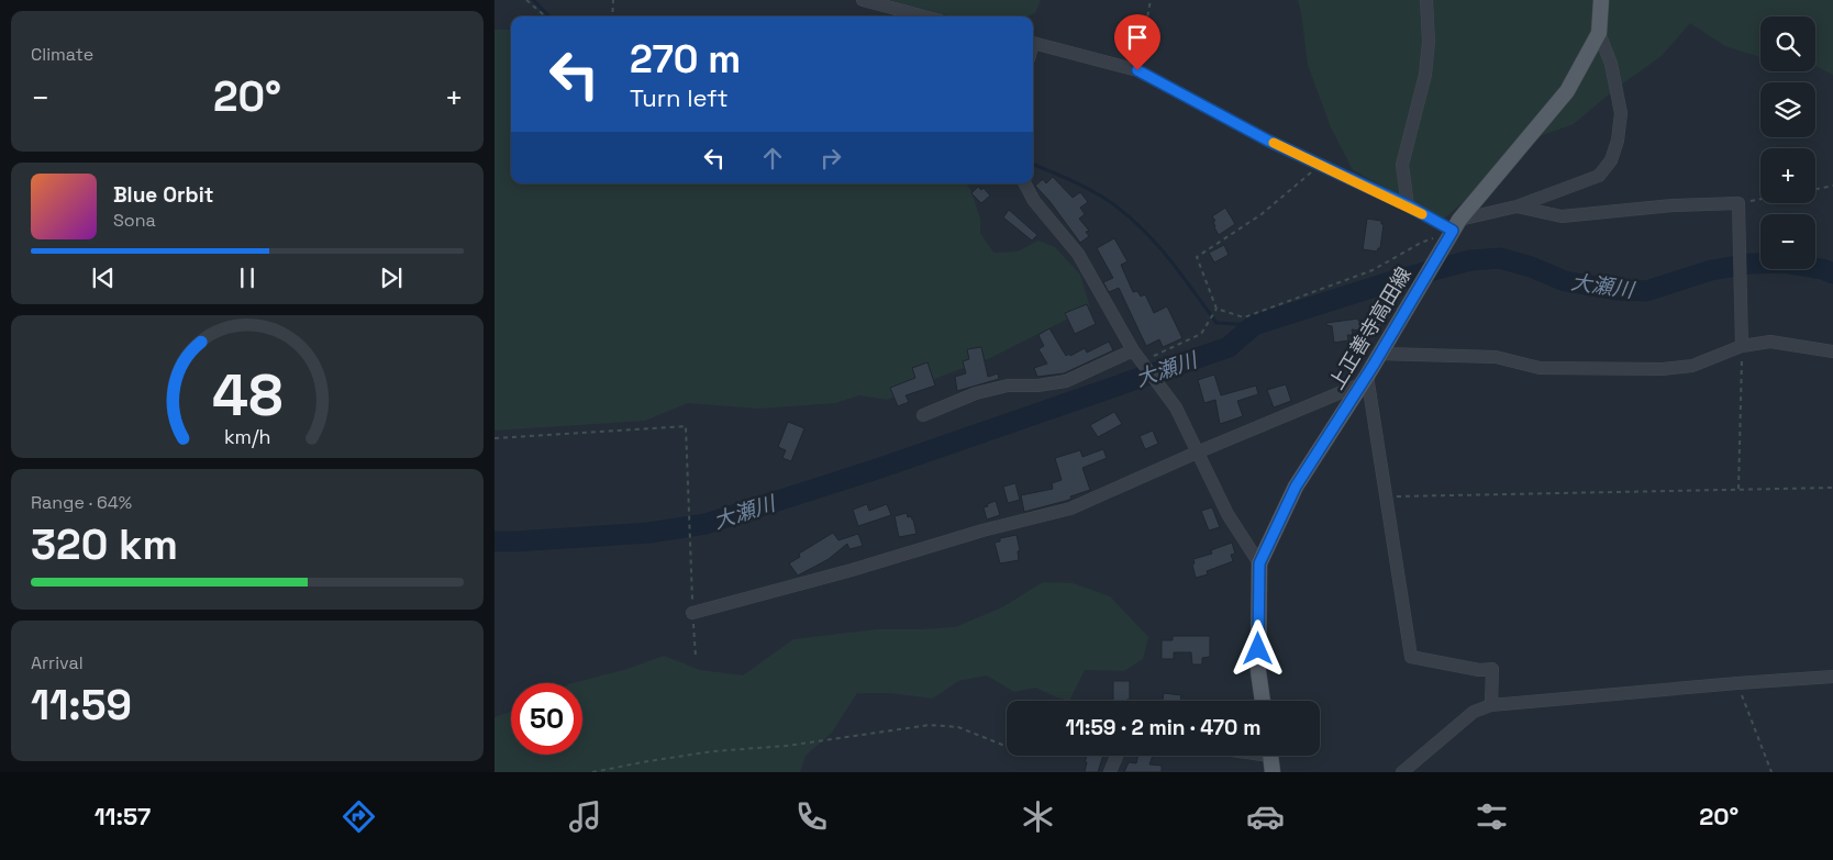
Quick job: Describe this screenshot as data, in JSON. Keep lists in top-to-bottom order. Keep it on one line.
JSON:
{"streets":{"main road":["上正善寺高田線"]},"water":["大瀬川"],"page":{"tile":["Climate",["Range · 64%","320 km"],["Arrival","11:59"]],"map_buttons":["+","−"],"turn":["270 m","Turn left"],"heat":["−","20°","+"],"song":["Blue Orbit","Sona"],"limit":"50","trip":"11:59 · 2 min · 470 m","tabs":["11:57","20°"],"gauge":["48","km/h"]}}
